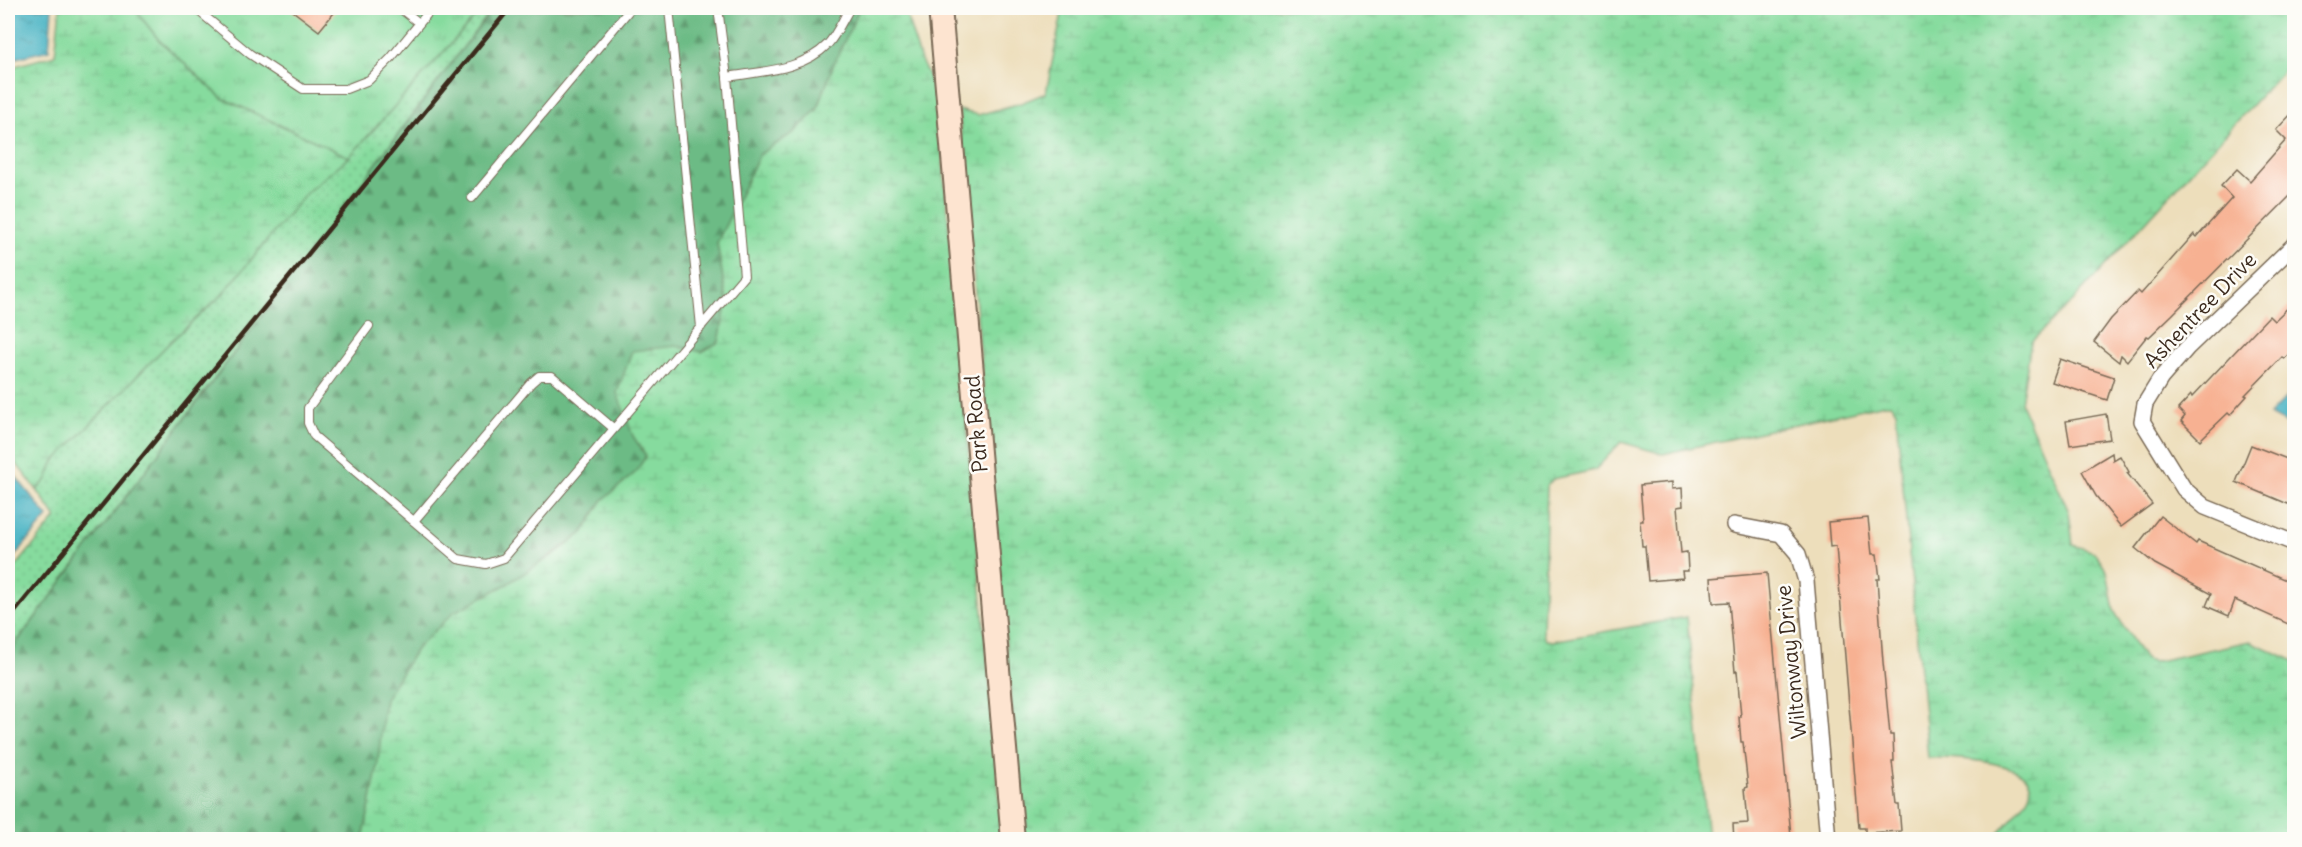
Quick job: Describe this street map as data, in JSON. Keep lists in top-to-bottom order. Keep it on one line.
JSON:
{"streets":{"street":["Ashentree Drive","Park Road","Wiltonway Drive"]}}
